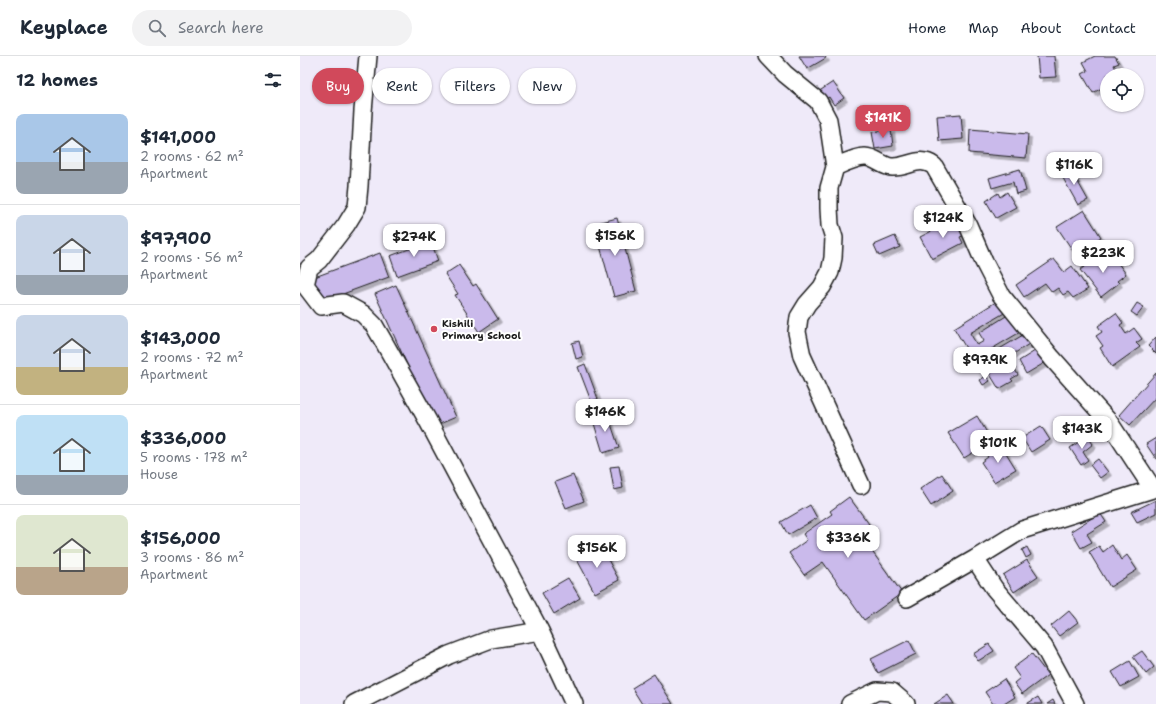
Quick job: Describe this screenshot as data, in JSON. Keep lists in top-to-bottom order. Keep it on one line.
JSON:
{"places":["Kishili Primary School"],"page":{"header":"Keyplace","search":"Search here","nav":["Home","Map","About","Contact"],"heading":"12 homes","chip":["Buy","Rent","Filters","New"],"list":[{"name":"$141,000","note":"2 rooms · 62 m² · Apartment"},{"name":"$97,900","note":"2 rooms · 56 m² · Apartment"},{"name":"$143,000","note":"2 rooms · 72 m² · Apartment"},{"name":"$336,000","note":"5 rooms · 178 m² · House"},{"name":"$156,000","note":"3 rooms · 86 m² · Apartment"}],"price":["$141K","$116K","$124K","$156K","$274K","$223K","$97.9K","$146K","$143K","$101K","$336K","$156K"]}}
